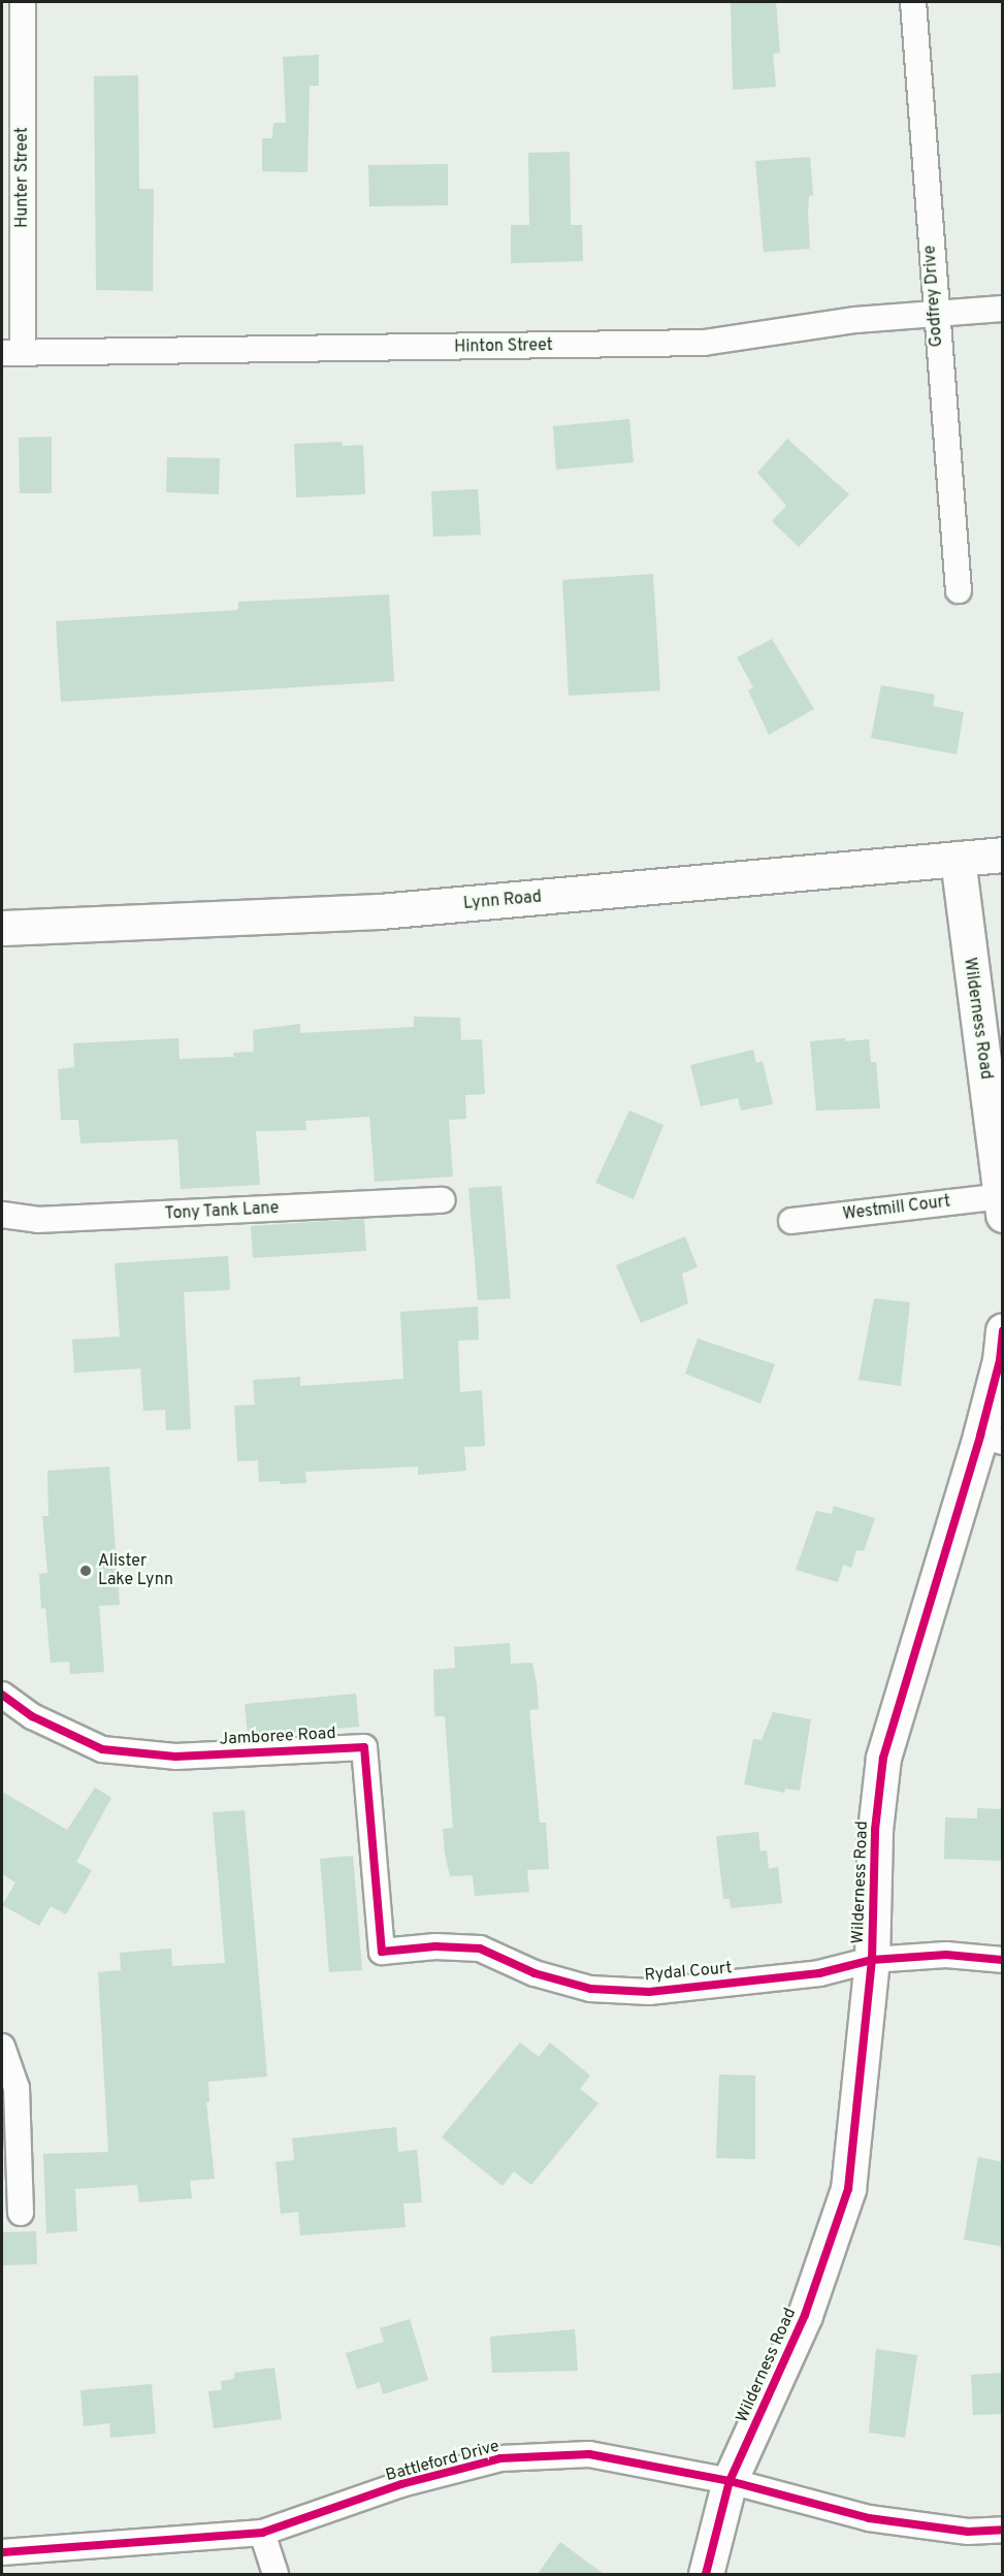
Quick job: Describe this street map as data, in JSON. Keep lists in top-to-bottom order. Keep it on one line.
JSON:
{"streets":{"street":["Hunter Street","Godfrey Drive","Hinton Street","Lynn Road","Wilderness Road","Westmill Court","Tony Tank Lane","Jamboree Road","Rydal Court","Battleford Drive"]},"crossings":[["Hunter Street","Hinton Street"],["Godfrey Drive","Hinton Street"],["Lynn Road","Wilderness Road"],["Wilderness Road","Westmill Court"],["Wilderness Road","Rydal Court"],["Wilderness Road","Battleford Drive"],["Jamboree Road","Rydal Court"]],"places":["Alister Lake Lynn"]}
